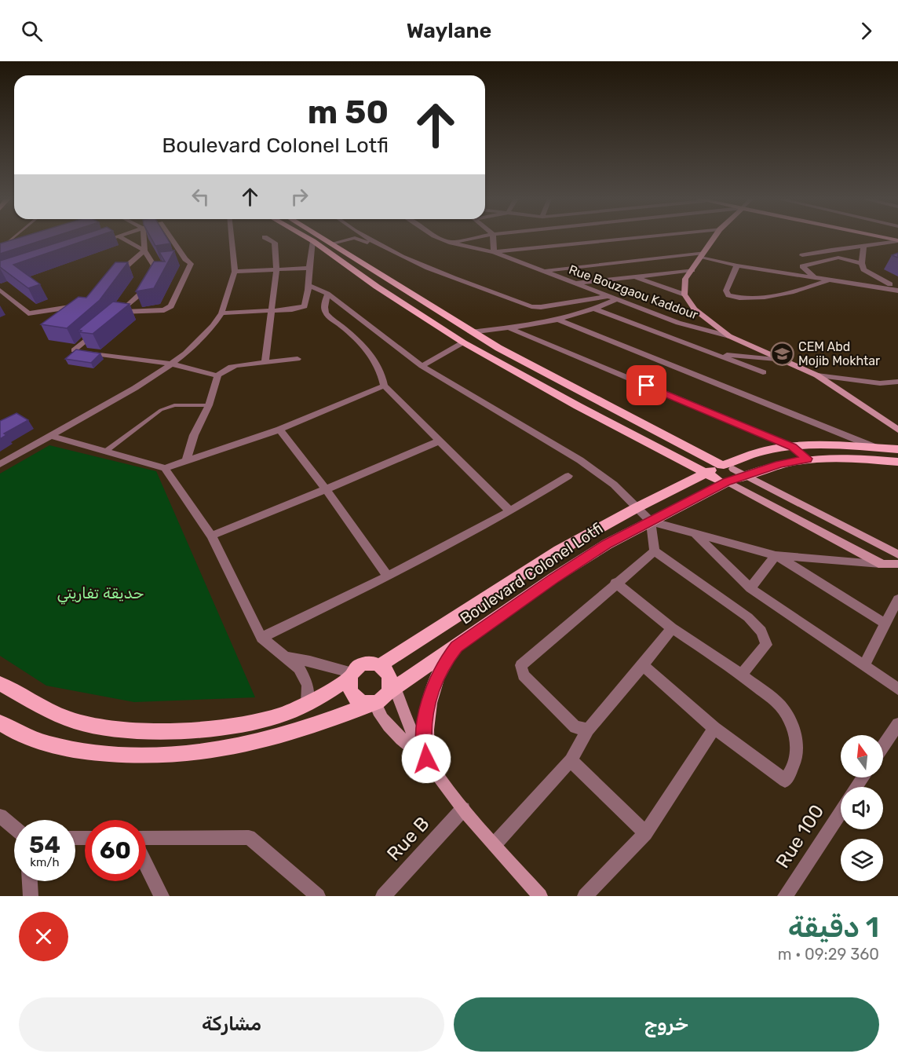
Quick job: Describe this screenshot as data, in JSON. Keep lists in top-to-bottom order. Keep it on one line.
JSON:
{"streets":{"main road":["Boulevard Colonel Lotfi"],"street":["Rue Bouzgaou Kaddour","Rue 100","Rue B"]},"parks":["حديقة تفاريتي"],"places":{"school or university":["CEM Abd Mojib Mokhtar"]},"north":"top","page":{"header":"Waylane","turn":["50 m","Boulevard Colonel Lotfi"],"speed":"54 km/h","limit":"60","heading":["1 دقيقة","360 m · 09:29"],"buttons":["خروج","مشاركة"]}}
